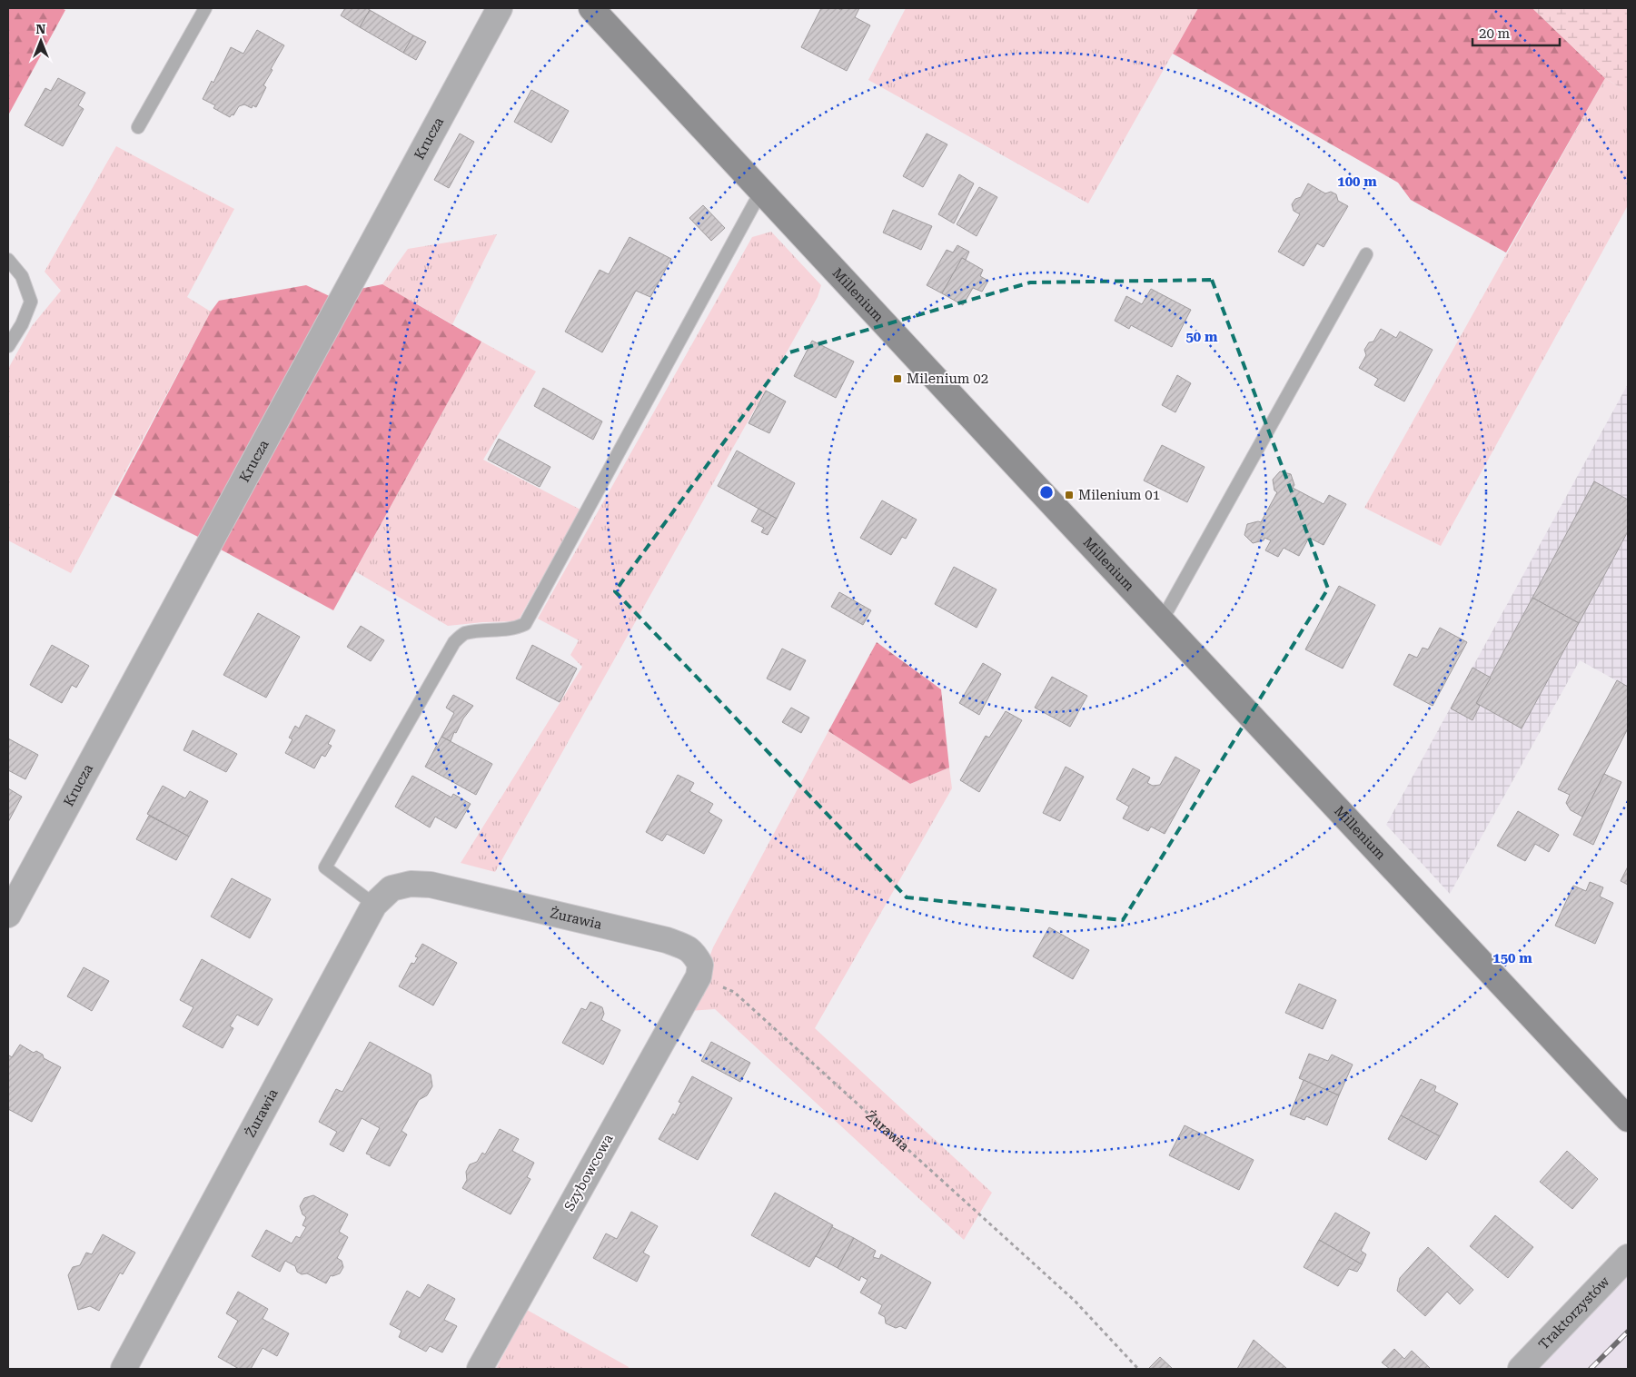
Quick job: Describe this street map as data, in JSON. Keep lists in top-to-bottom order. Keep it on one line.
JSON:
{"streets":{"street":["Krucza","Millenium","Żurawia","Szybowcowa","Traktorzystów"]},"crossings":[["Żurawia","Szybowcowa"]],"places":{"transit":["Milenium 02","Milenium 01"]},"scale_bar":"20 m","north":"top","rings":["100 m","50 m","150 m"]}
